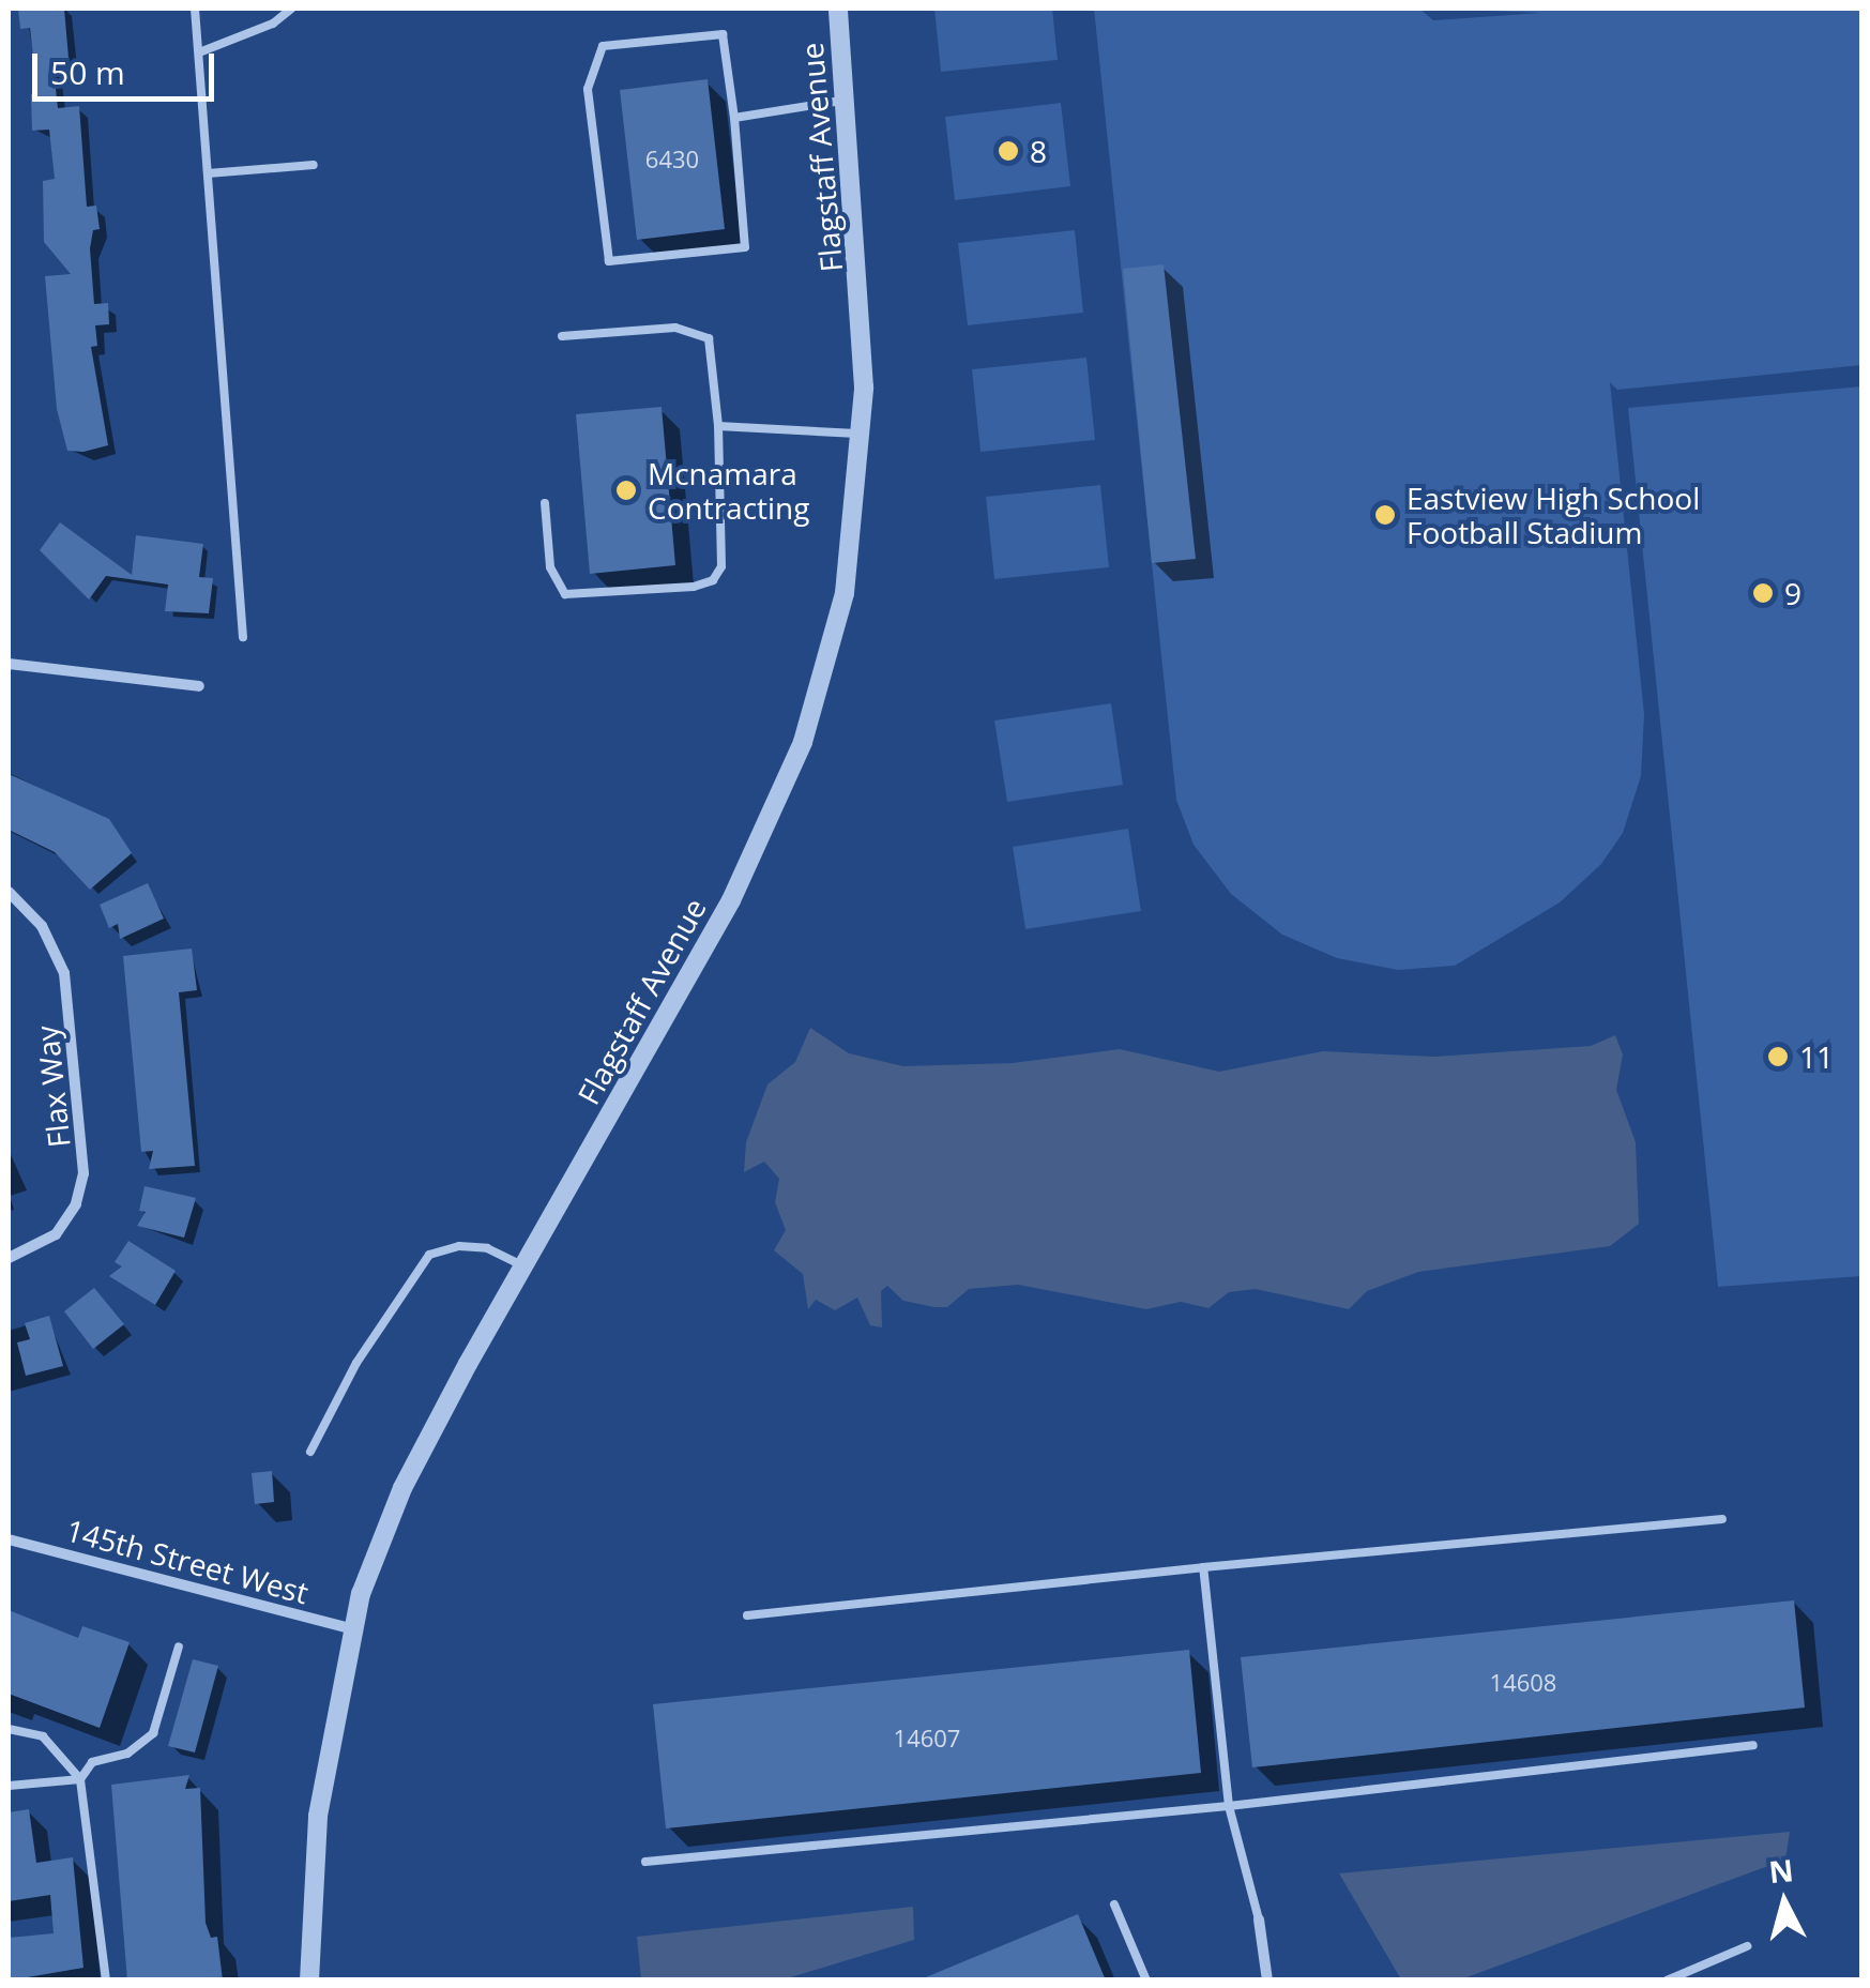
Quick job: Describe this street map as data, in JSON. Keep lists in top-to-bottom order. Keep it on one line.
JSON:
{"streets":{"street":["Flagstaff Avenue","Flax Way","145th Street West"]},"crossings":[["Flagstaff Avenue","145th Street West"]],"places":["8","Mcnamara Contracting","Eastview High School Football Stadium","9","11"],"house_numbers":["6430","14608","14607"],"scale_bar":"50 m","north":"top"}
